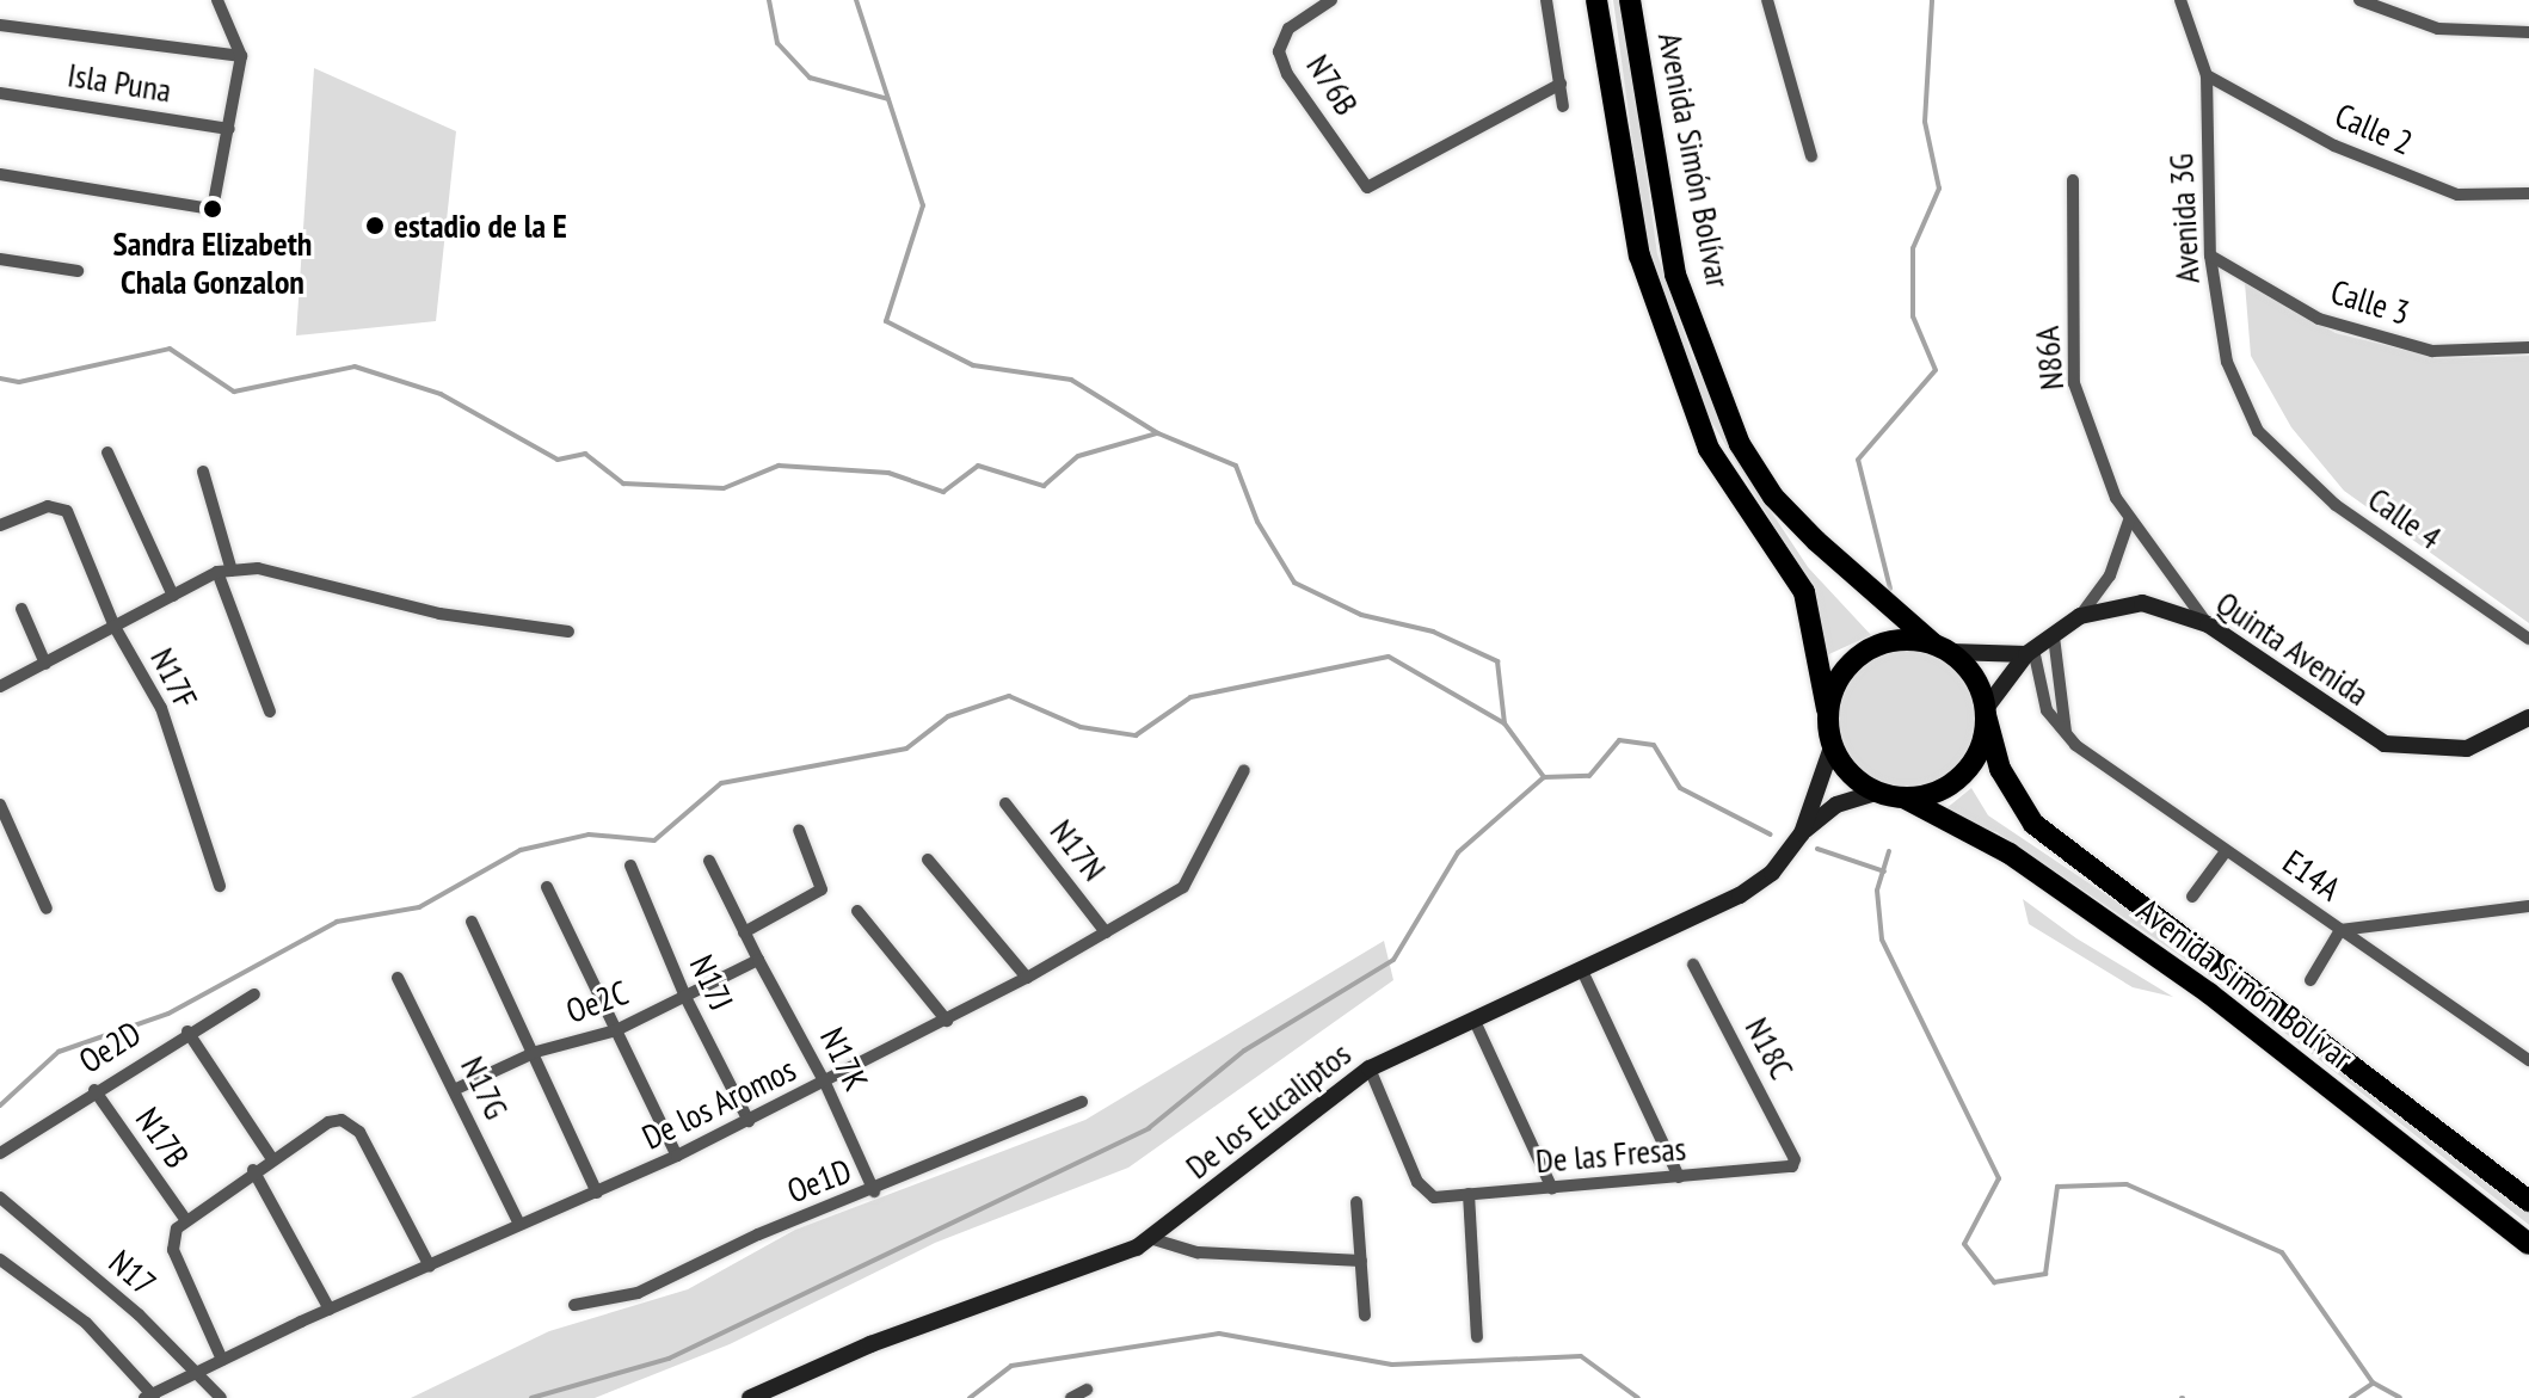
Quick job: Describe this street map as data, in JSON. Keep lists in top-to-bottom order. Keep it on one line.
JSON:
{"streets":{"highway":["Avenida Simón Bolívar"],"street":["Isla Puna","N76B","Calle 2","Avenida 3G","Calle 3","N86A","Calle 4","Quinta Avenida","N17F","N17N","E14A","N17J","Oe2C","Oe2D","N18C","N17K","N17G","De los Aromos","De los Eucaliptos","N17B","De las Fresas","Oe1D","N17"]},"crossings":[["Calle 2","Avenida 3G"],["Avenida Simón Bolívar","Quinta Avenida"],["Avenida Simón Bolívar","De los Eucaliptos"],["Avenida 3G","Calle 3"],["Avenida 3G","Calle 4"],["N86A","Quinta Avenida"],["Quinta Avenida","E14A"],["Quinta Avenida","De los Eucaliptos"],["N17N","De los Aromos"],["N17J","Oe2C"],["N17J","De los Aromos"],["Oe2C","N17K"],["Oe2C","N17G"],["Oe2D","N17B"],["N18C","De las Fresas"],["N17K","De los Aromos"],["N17K","Oe1D"],["N17G","De los Aromos"],["De los Aromos","N17"],["De los Eucaliptos","De las Fresas"]],"places":["Sandra Elizabeth Chala Gonzalon","estadio de la E"]}
